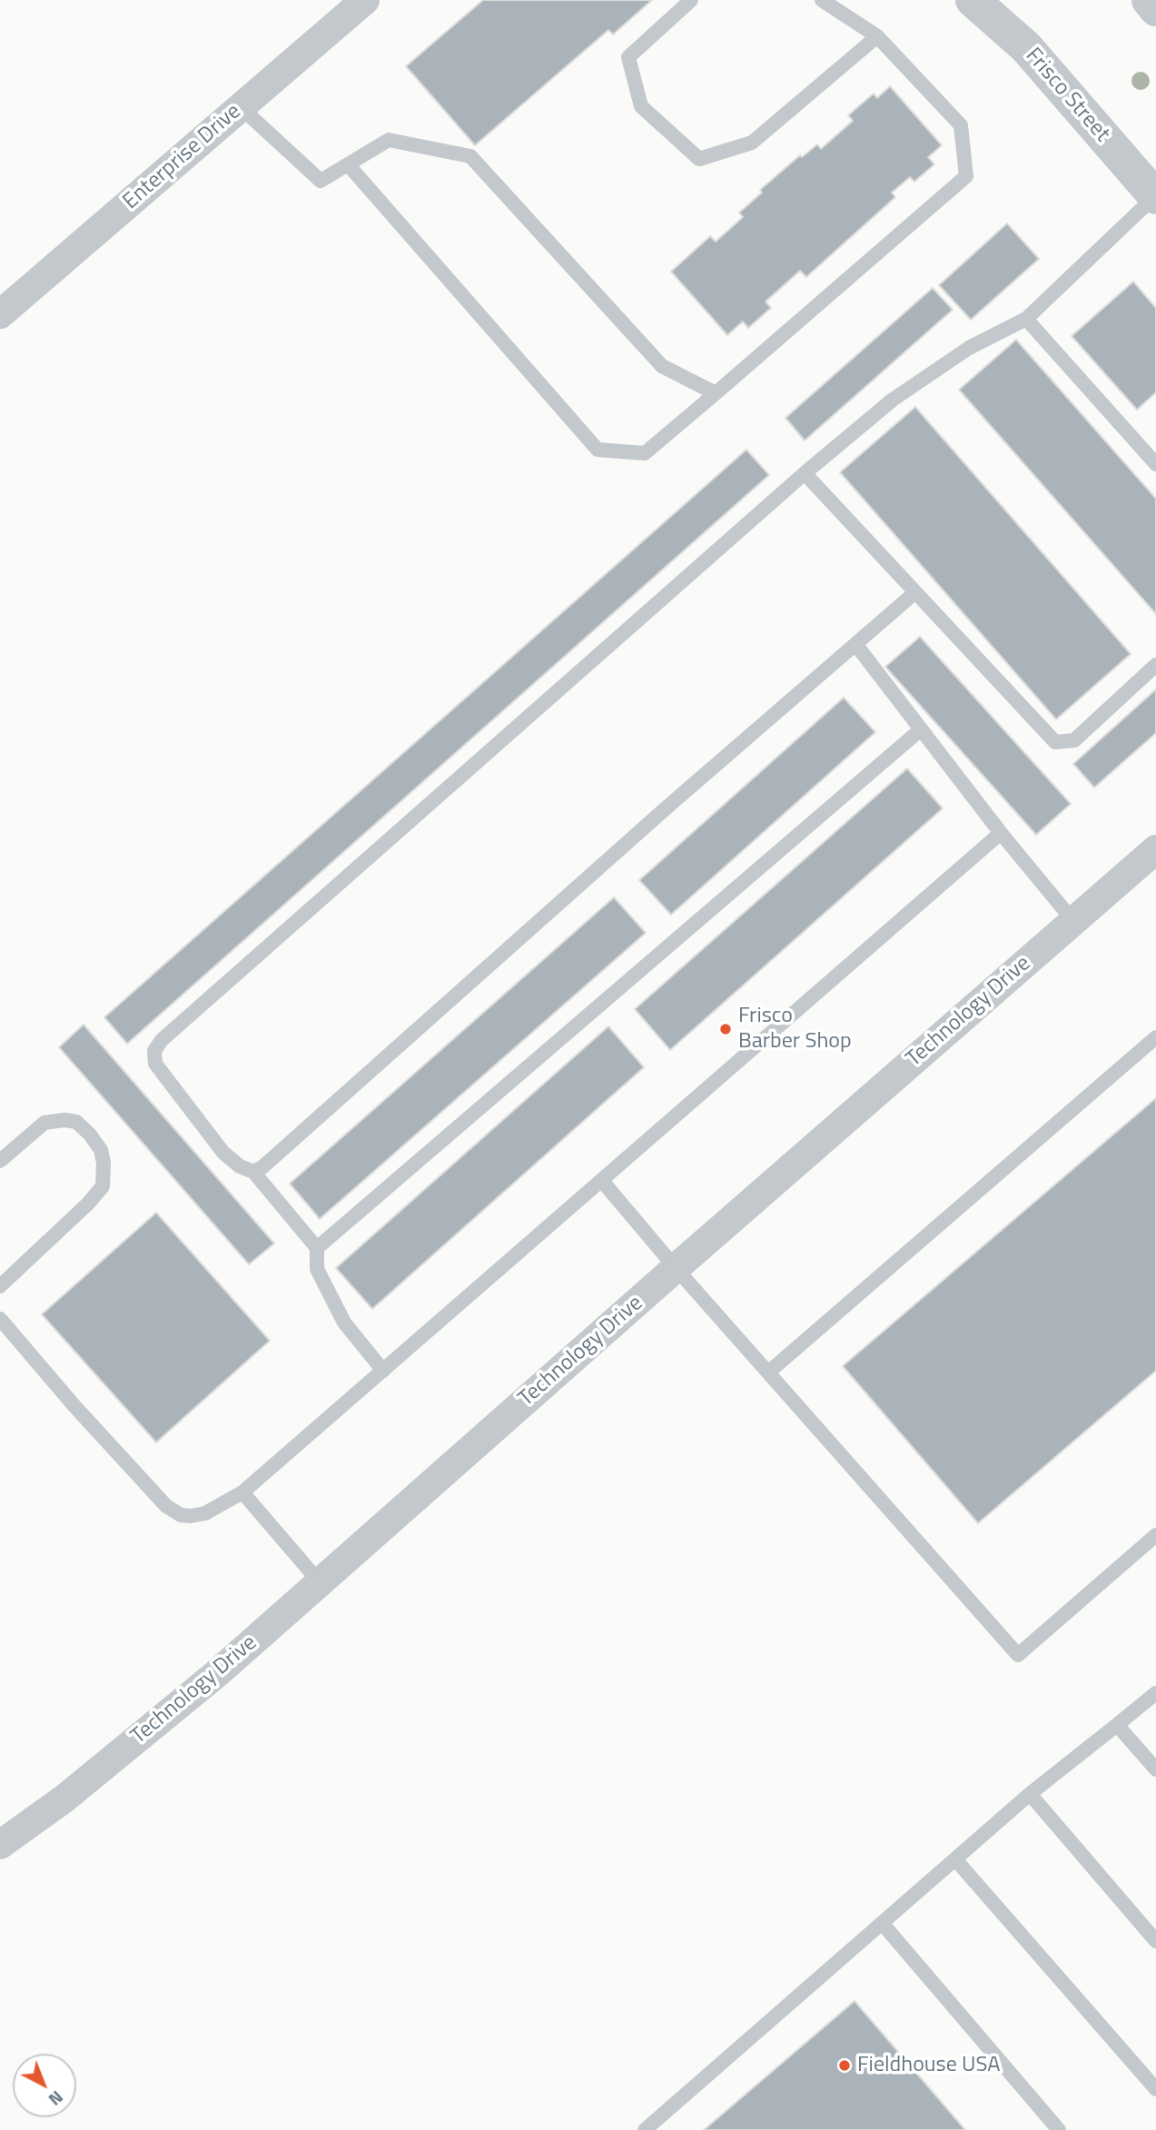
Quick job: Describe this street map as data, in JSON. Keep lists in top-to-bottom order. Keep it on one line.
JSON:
{"streets":{"street":["Frisco Street","Enterprise Drive","Technology Drive"]},"places":["Frisco Barber Shop","Fieldhouse USA"],"north":"bottom right"}
